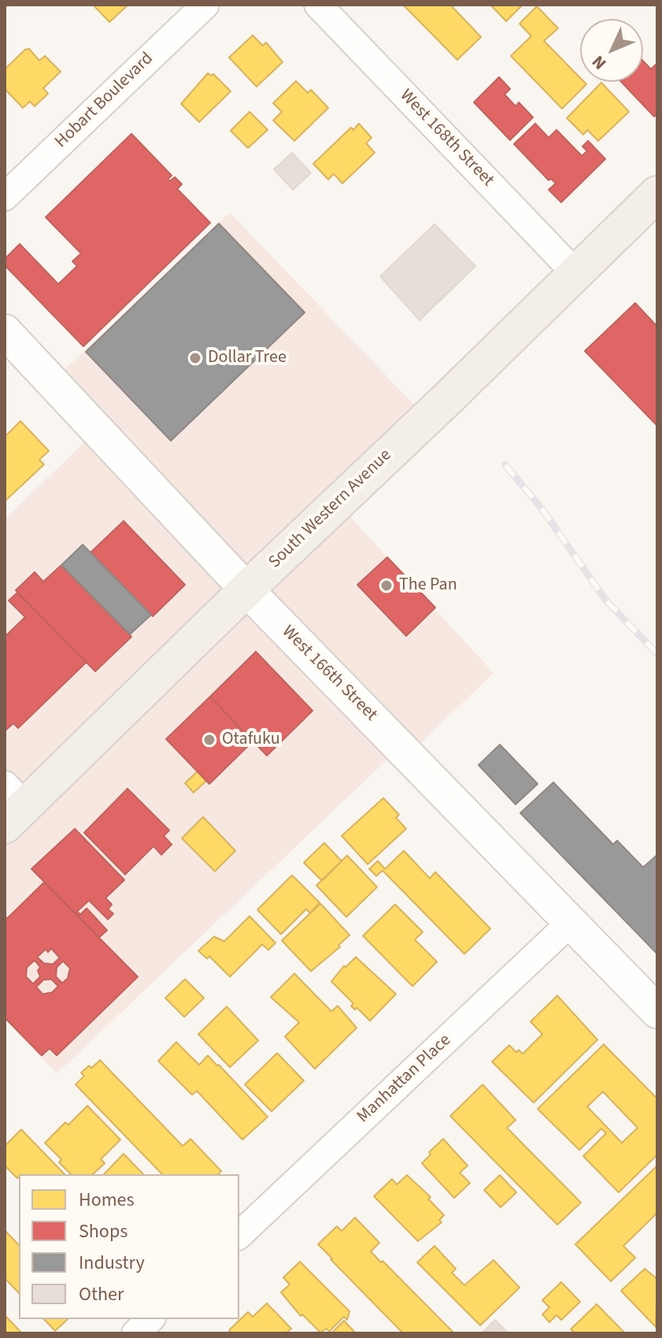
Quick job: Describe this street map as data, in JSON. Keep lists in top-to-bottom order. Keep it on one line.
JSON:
{"streets":{"main road":["South Western Avenue"],"street":["Hobart Boulevard","West 168th Street","West 166th Street","Manhattan Place"]},"crossings":[["West 168th Street","South Western Avenue"],["South Western Avenue","West 166th Street"],["West 166th Street","Manhattan Place"]],"places":["Dollar Tree","The Pan","Otafuku"],"legend":["Homes","Shops","Industry","Other"],"north":"bottom left"}
